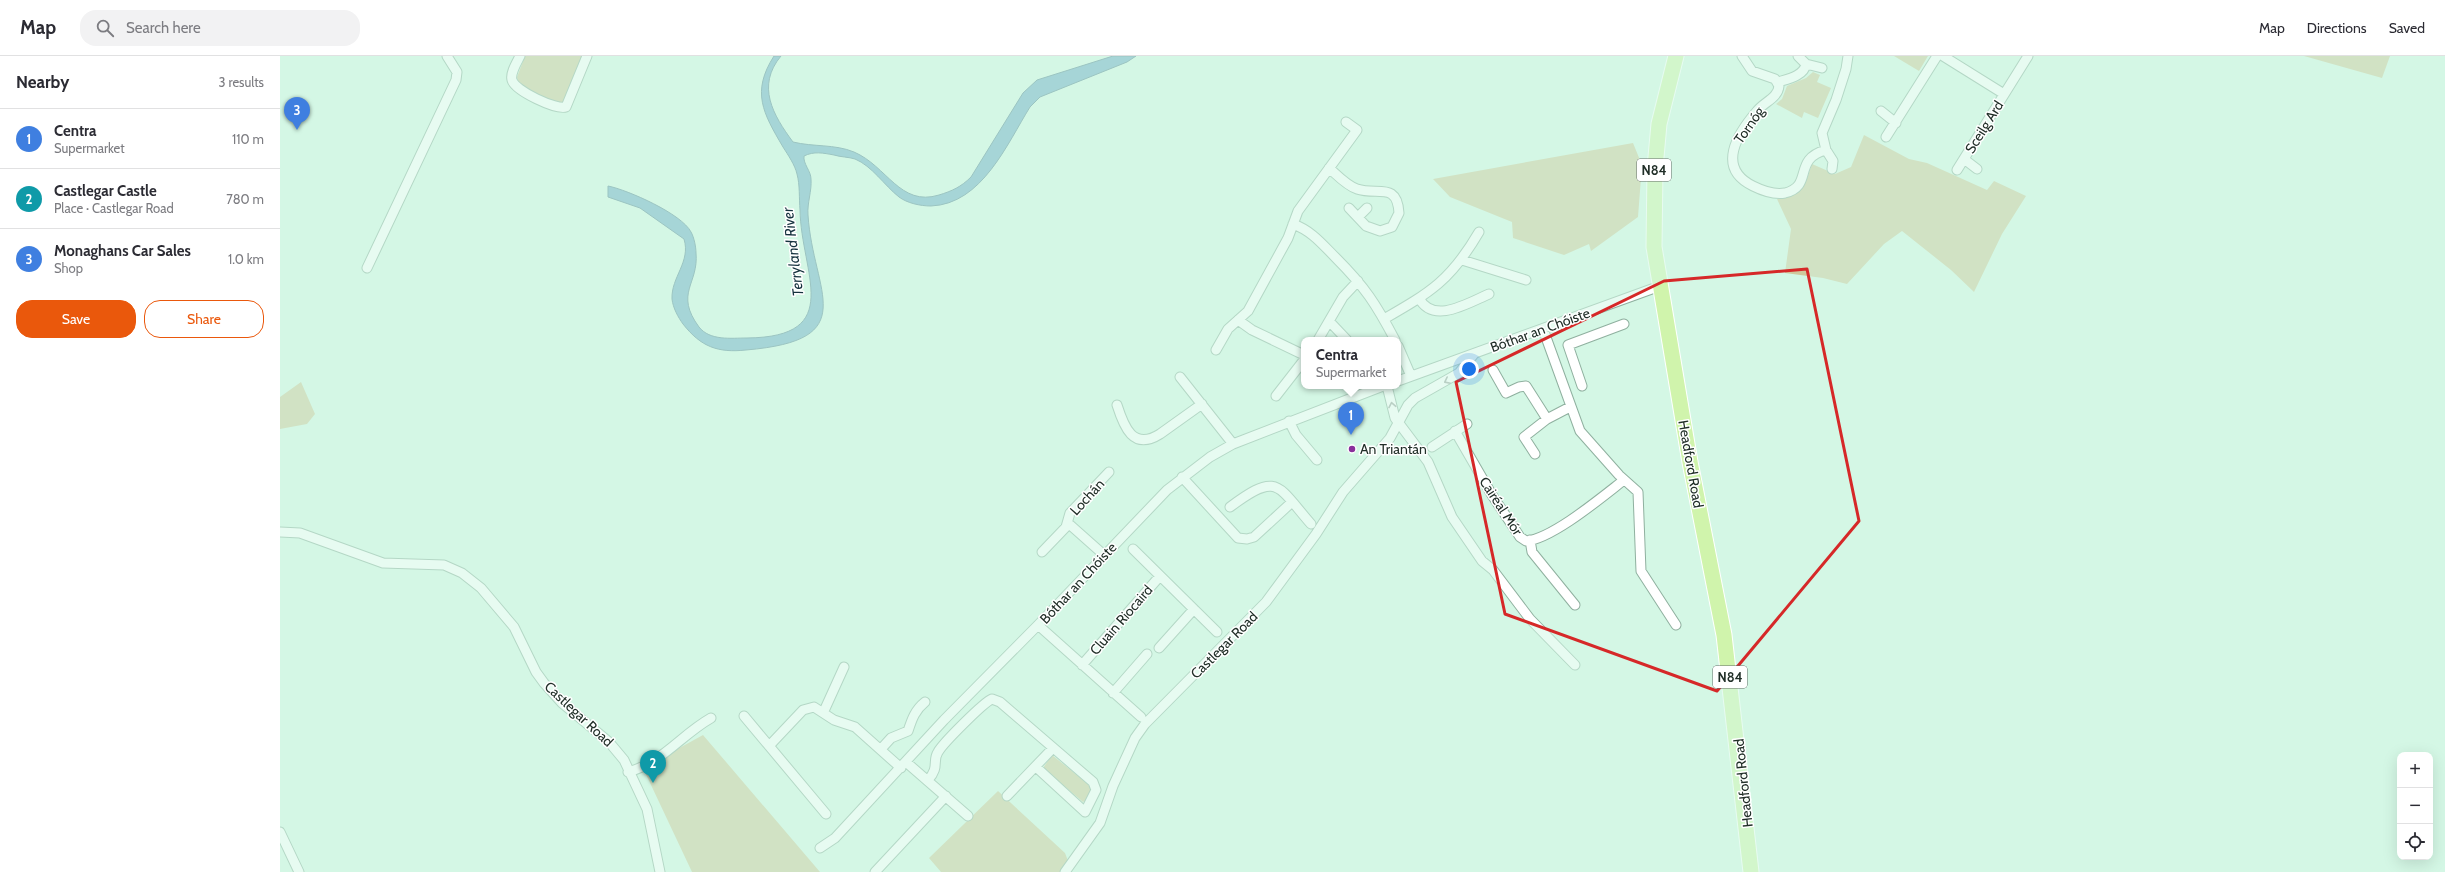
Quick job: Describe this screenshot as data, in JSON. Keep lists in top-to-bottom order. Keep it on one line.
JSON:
{"streets":{"main road":["N84","Headford Road"],"street":["Tornóg","Sceilg Ard","Bóthar an Chóiste","Lochán","Cairéal Mór","Cluain Riocaird","Castlegar Road"]},"crossings":[["Bóthar an Chóiste","Headford Road"],["Bóthar an Chóiste","Lochán"],["Bóthar an Chóiste","Cluain Riocaird"],["Bóthar an Chóiste","Castlegar Road"]],"water":["Terryland River"],"places":["An Triantán"],"page":{"header":"Map","search":"Search here","nav":["Map","Directions","Saved"],"heading":["Nearby","3 results"],"pins":["3","1","2"],"list":[{"mark":"1","name":"Centra","note":"Supermarket","value":"110 m"},{"mark":"2","name":"Castlegar Castle","note":"Place · Castlegar Road","value":"780 m"},{"mark":"3","name":"Monaghans Car Sales","note":"Shop","value":"1.0 km"}],"buttons":["Save","Share"],"popup":["Centra","Supermarket"],"map_buttons":["+","−"]}}
